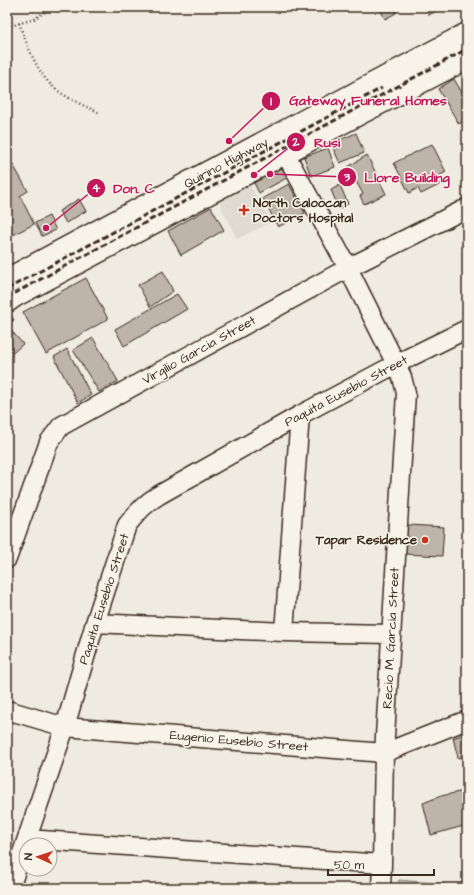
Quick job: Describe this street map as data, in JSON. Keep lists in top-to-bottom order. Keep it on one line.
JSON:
{"streets":{"main road":["Quirino Highway"],"street":["Virgilio Garcia Street","Paquita Eusebio Street","Recio M. Garcia Street","Eugenio Eusebio Street"]},"crossings":[["Quirino Highway","Recio M. Garcia Street"],["Virgilio Garcia Street","Recio M. Garcia Street"],["Paquita Eusebio Street","Recio M. Garcia Street"],["Paquita Eusebio Street","Eugenio Eusebio Street"],["Recio M. Garcia Street","Eugenio Eusebio Street"]],"places":{"other":["Gateway Funeral Homes","Llore Building","Rusi","Don. C","Tapar Residence"],"health":["North Caloocan Doctors Hospital"]},"scale_bar":"50 m","north":"left"}
